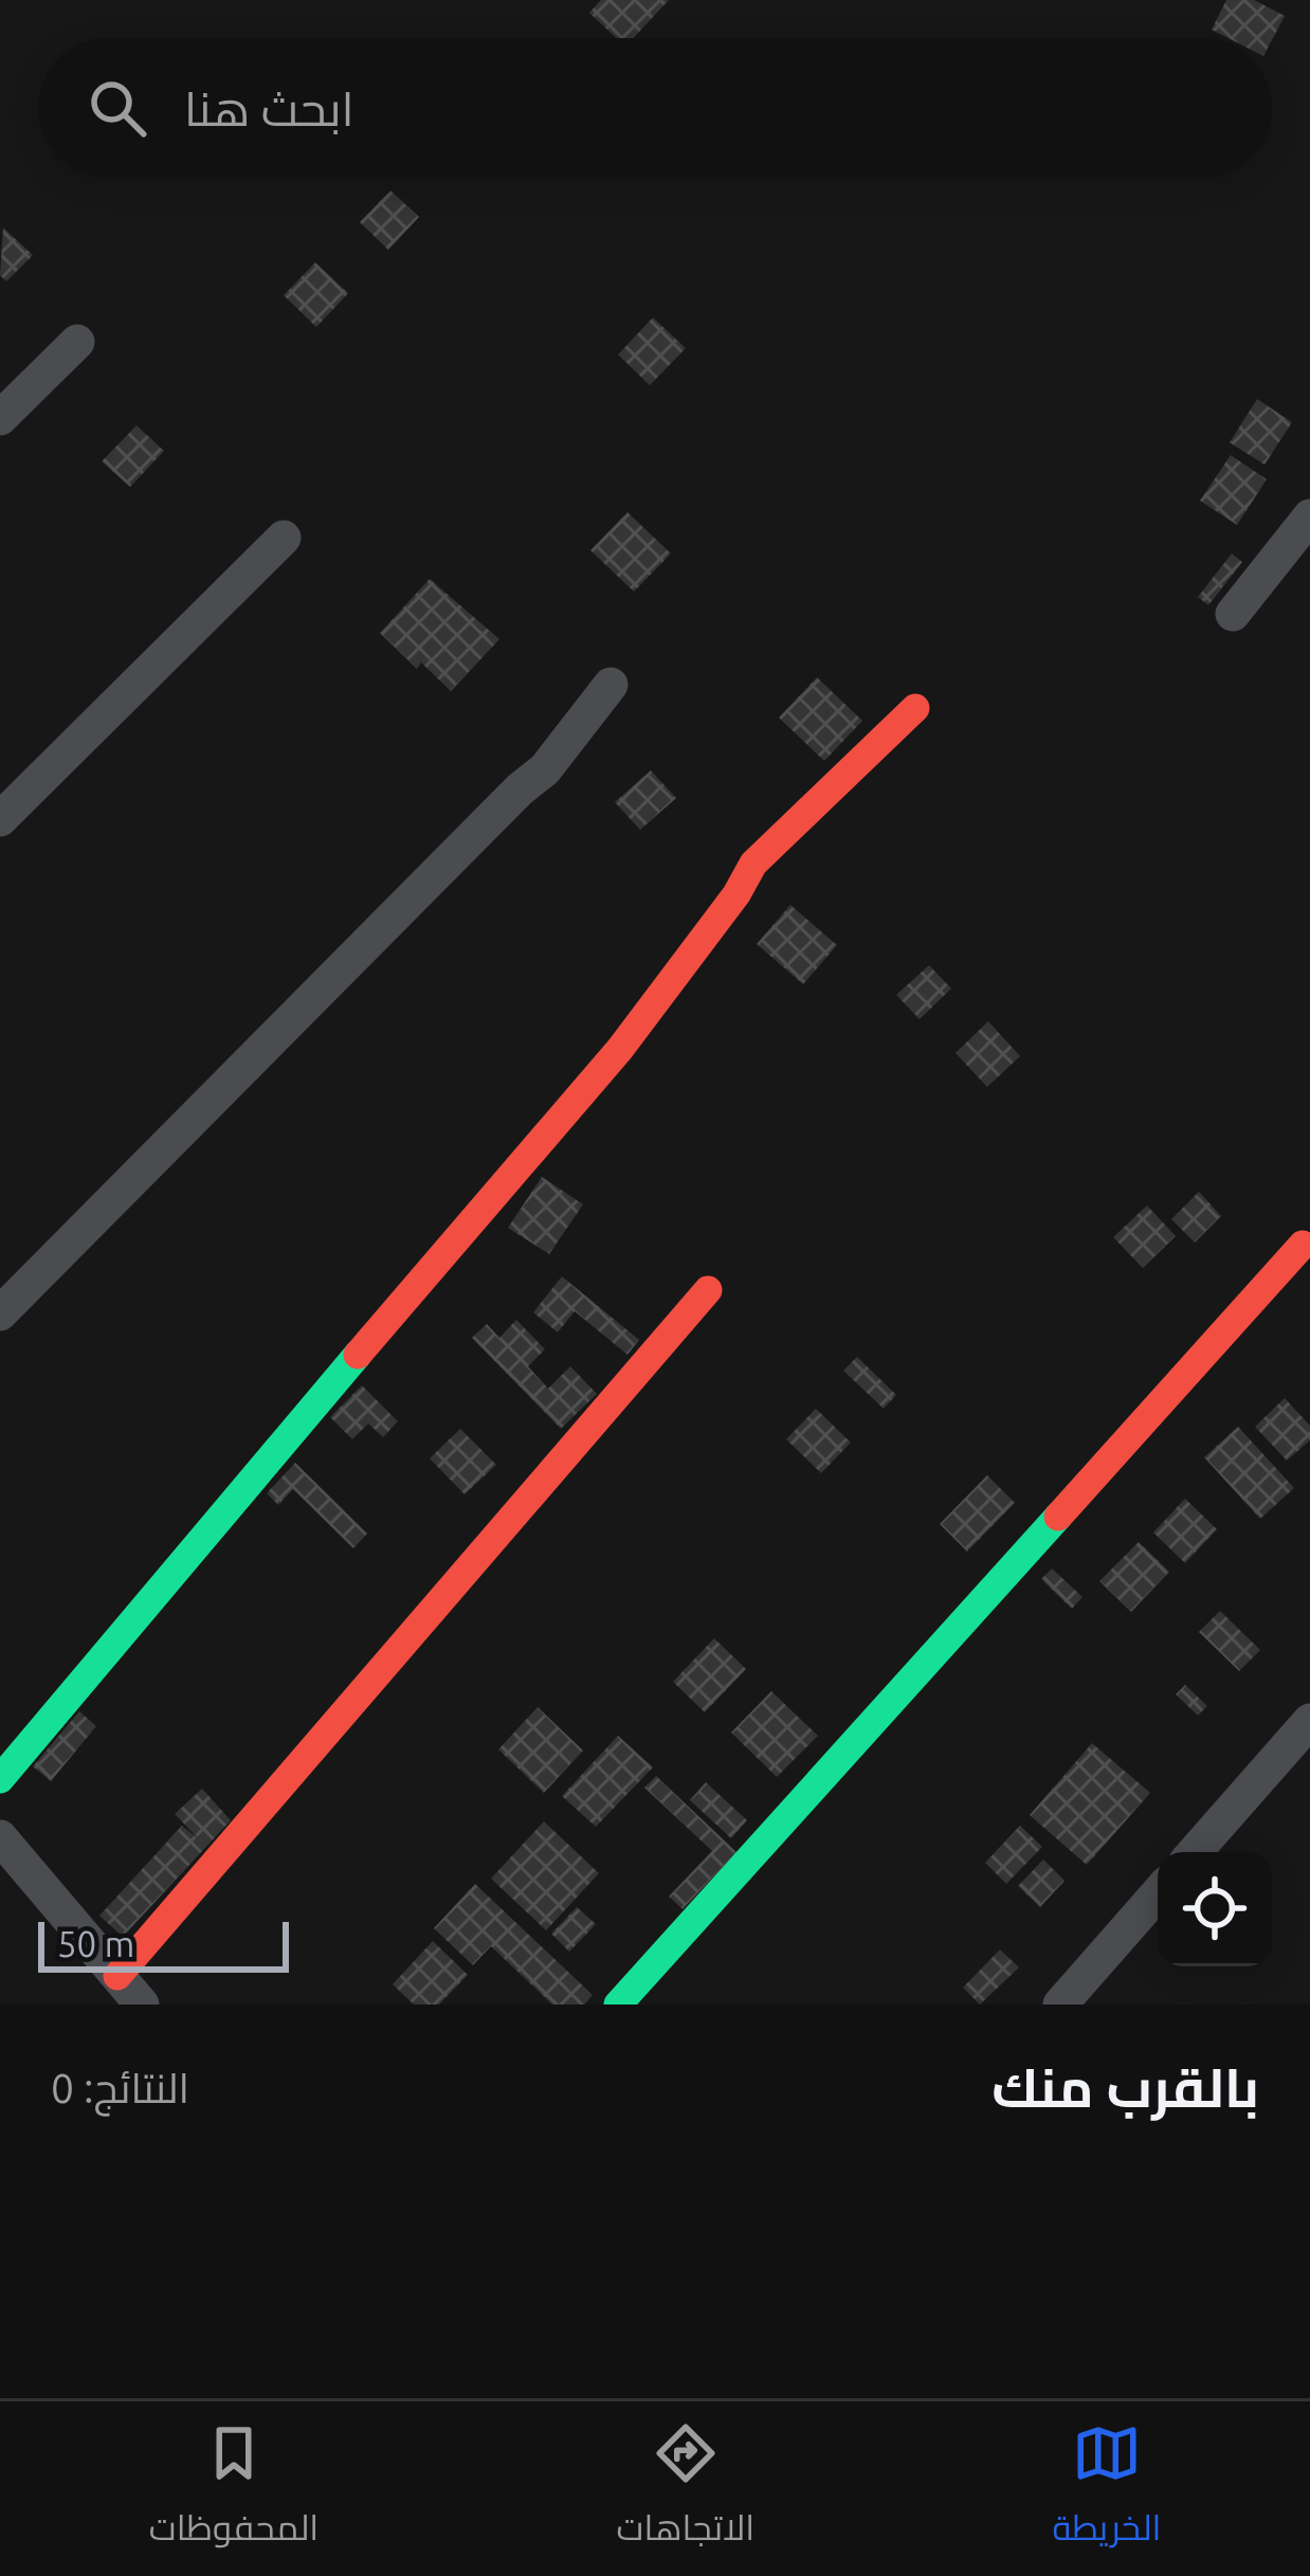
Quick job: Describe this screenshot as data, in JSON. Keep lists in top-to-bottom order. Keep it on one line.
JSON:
{"scale_bar":"50 m","page":{"search":"ابحث هنا","scale":"50 m","heading":["بالقرب منك","النتائج: 0"],"nav":["الخريطة","الاتجاهات","المحفوظات"]}}
